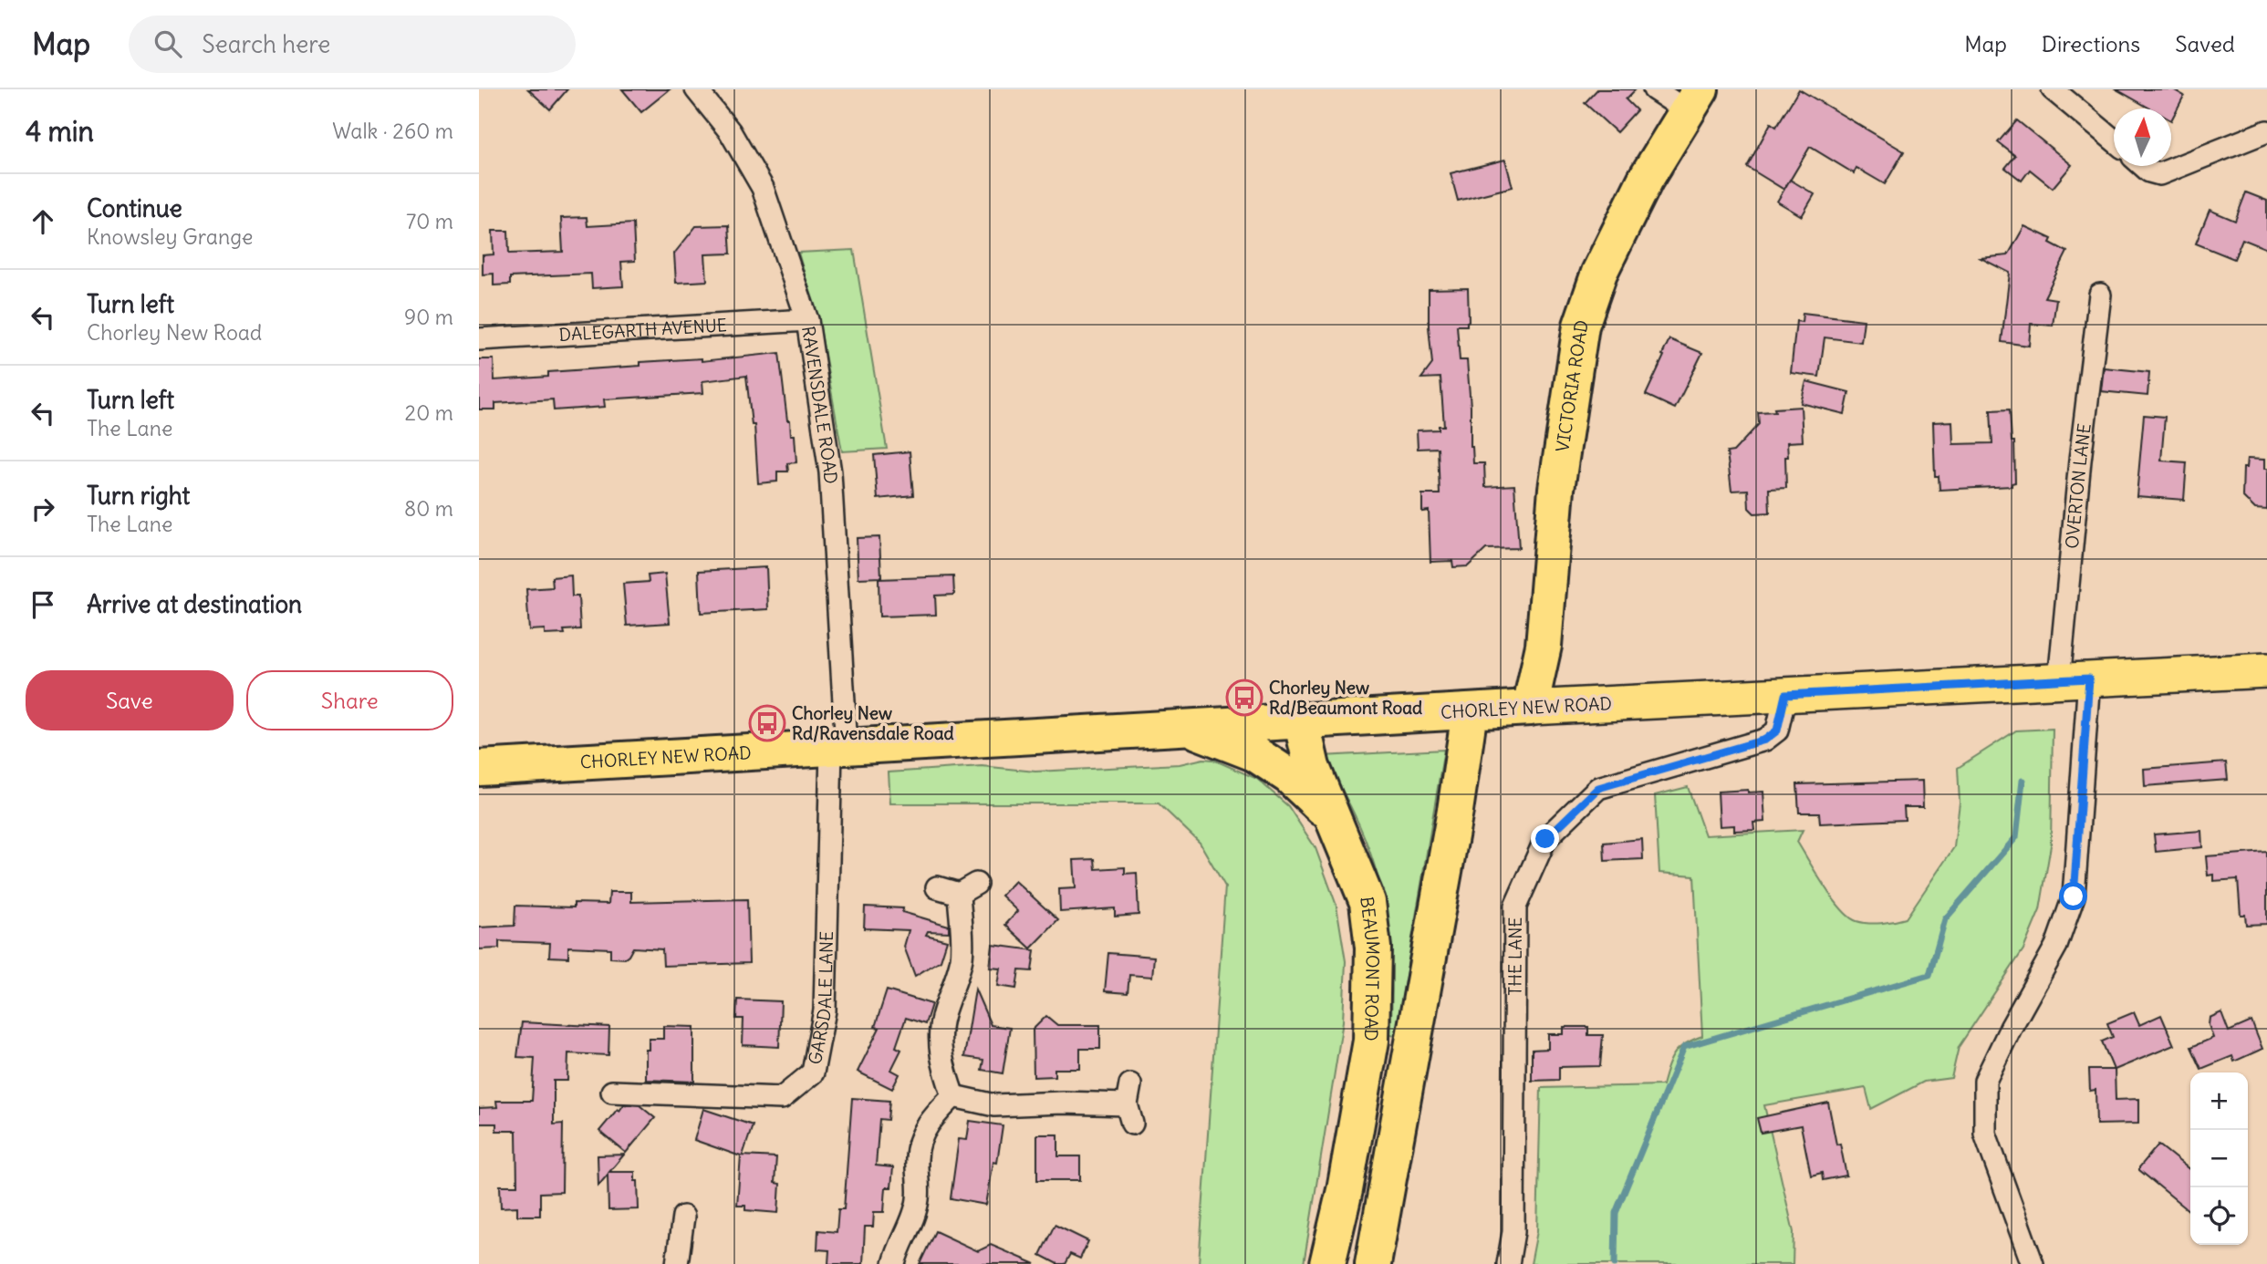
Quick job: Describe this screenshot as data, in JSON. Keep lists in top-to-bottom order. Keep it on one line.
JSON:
{"streets":{"highway":["VICTORIA ROAD","CHORLEY NEW ROAD","BEAUMONT ROAD"],"street":["DALEGARTH AVENUE","RAVENSDALE ROAD","OVERTON LANE","THE LANE","GARSDALE LANE"]},"crossings":[["DALEGARTH AVENUE","RAVENSDALE ROAD"],["VICTORIA ROAD","CHORLEY NEW ROAD"],["RAVENSDALE ROAD","CHORLEY NEW ROAD"],["RAVENSDALE ROAD","GARSDALE LANE"],["OVERTON LANE","CHORLEY NEW ROAD"],["CHORLEY NEW ROAD","THE LANE"],["CHORLEY NEW ROAD","BEAUMONT ROAD"],["CHORLEY NEW ROAD","GARSDALE LANE"]],"places":{"bus stop":["Chorley New Rd/Beaumont Road","Chorley New Rd/Ravensdale Road"]},"north":"top","page":{"header":"Map","search":"Search here","nav":["Map","Directions","Saved"],"heading":["4 min","Walk · 260 m"],"list":[["Continue","Knowsley Grange","70 m"],["Turn left","Chorley New Road","90 m"],["Turn left","The Lane","20 m"],["Turn right","The Lane","80 m"],"Arrive at destination"],"buttons":["Save","Share"],"map_buttons":["+","−"]}}
